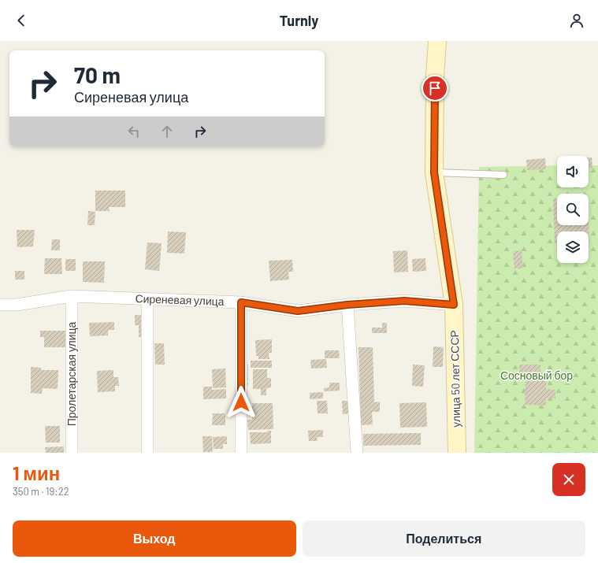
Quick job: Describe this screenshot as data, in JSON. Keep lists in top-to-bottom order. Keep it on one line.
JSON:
{"streets":{"street":["Сиреневая улица","Пролетарская улица","улица 50 лет СССР"]},"crossings":[["Сиреневая улица","Пролетарская улица"],["Сиреневая улица","улица 50 лет СССР"]],"parks":["Сосновый бор"],"page":{"header":"Turnly","turn":["70 m","Сиреневая улица"],"heading":["1 мин","350 m · 19:22"],"buttons":["Выход","Поделиться"]}}
